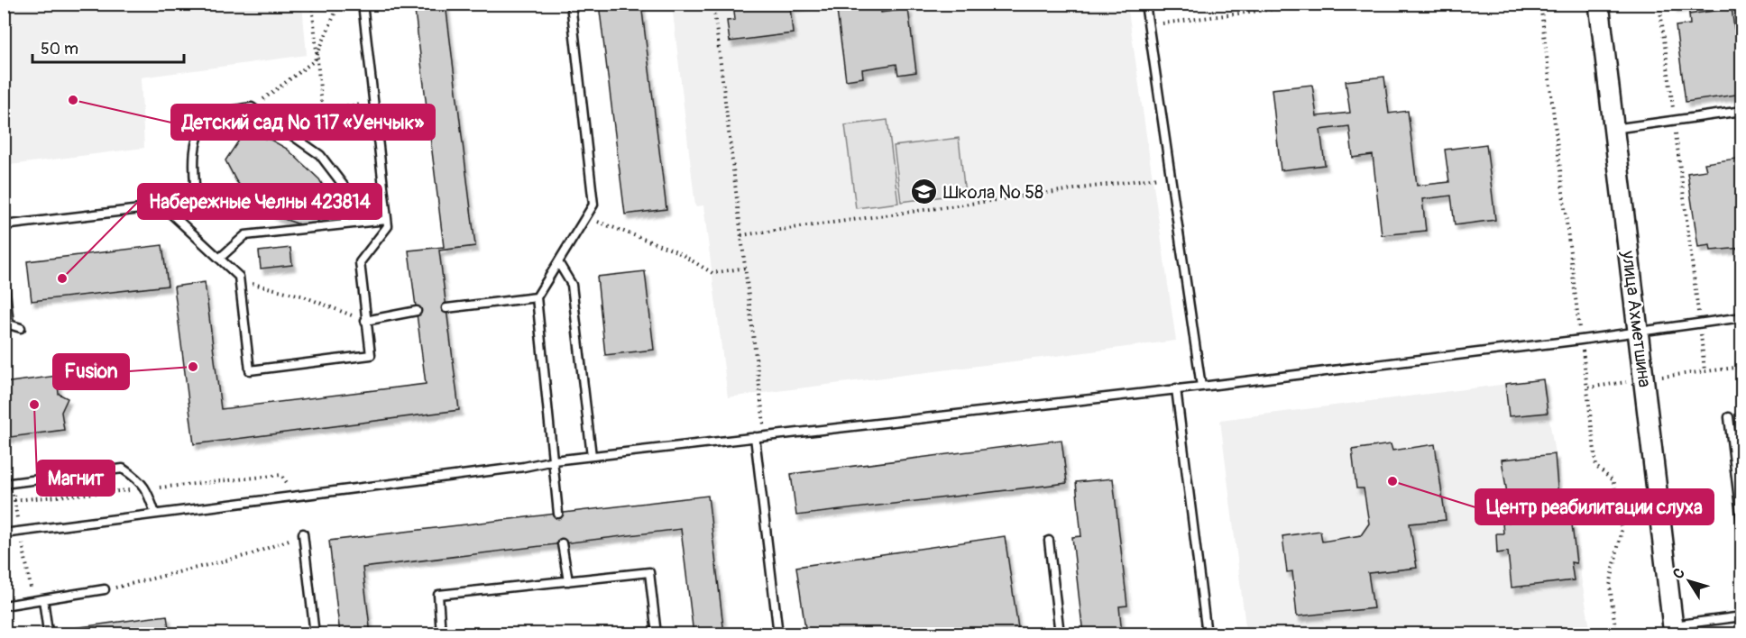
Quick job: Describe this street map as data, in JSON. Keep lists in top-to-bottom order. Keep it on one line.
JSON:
{"streets":{"street":["улица Ахметшина"]},"places":{"other":["Детский сад № 117 «Уенчык»","Набережные Челны 423814","Fusion","Магнит","Центр реабилитации слуха"],"school or university":["Школа № 58"]},"scale_bar":"50 m","north":"top left"}
